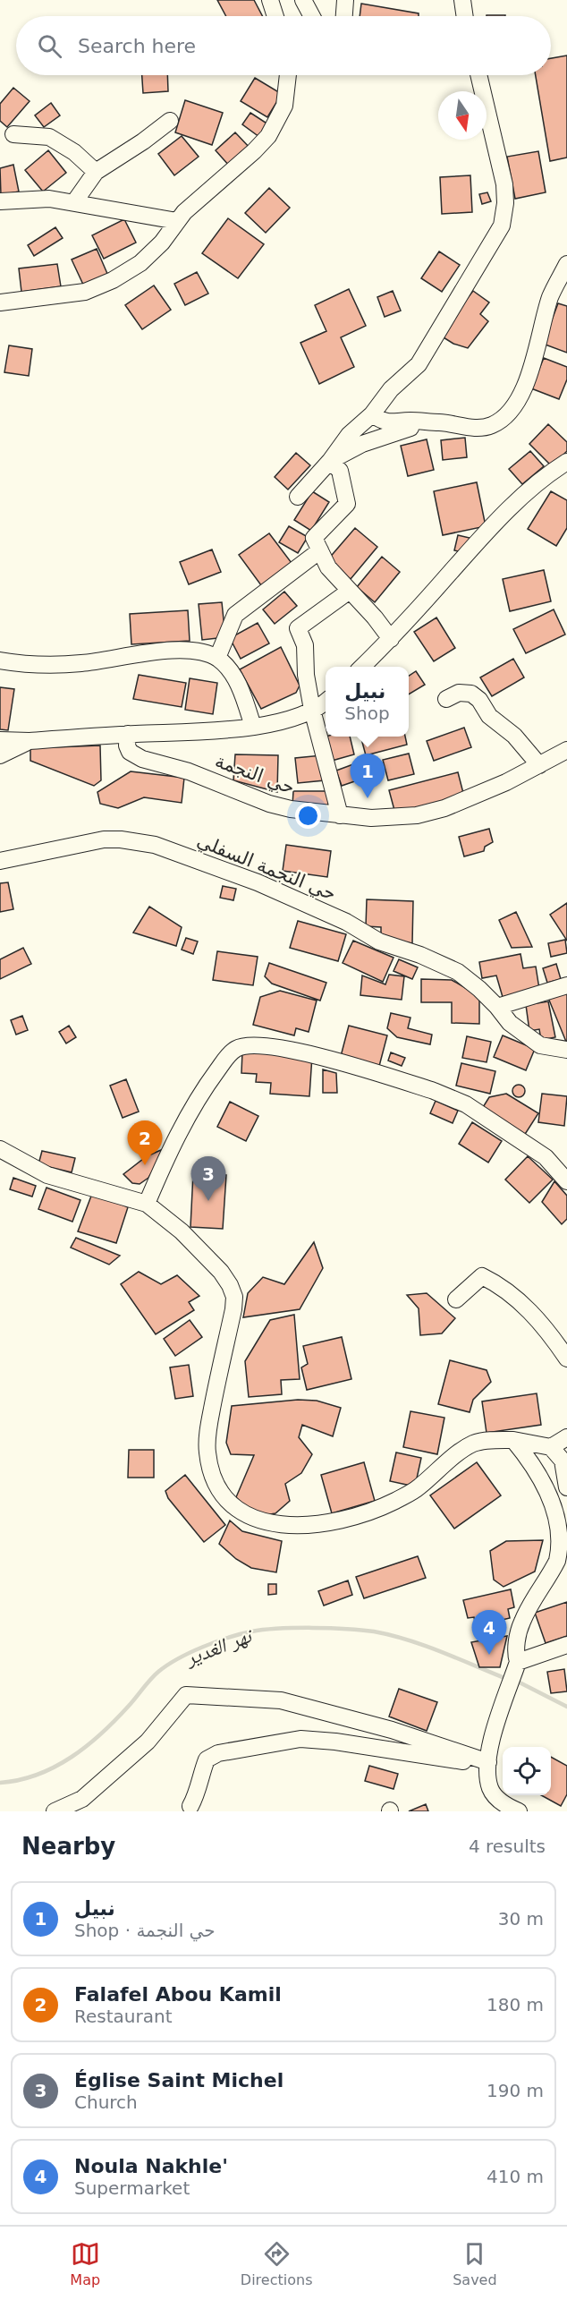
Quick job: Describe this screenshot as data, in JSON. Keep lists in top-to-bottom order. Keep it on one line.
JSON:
{"streets":{"street":["حي النجمة","حي النجمة السفلي"]},"water":["نهر الغدير"],"north":"bottom","page":{"search":"Search here","popup":["نبيل","Shop"],"pins":["1","2","3","4"],"heading":["Nearby","4 results"],"list":[{"mark":"1","name":"نبيل","note":"Shop · حي النجمة","value":"30 m"},{"mark":"2","name":"Falafel Abou Kamil","note":"Restaurant","value":"180 m"},{"mark":"3","name":"Église Saint Michel","note":"Church","value":"190 m"},{"mark":"4","name":"Noula Nakhle'","note":"Supermarket","value":"410 m"}],"nav":["Map","Directions","Saved"]}}
